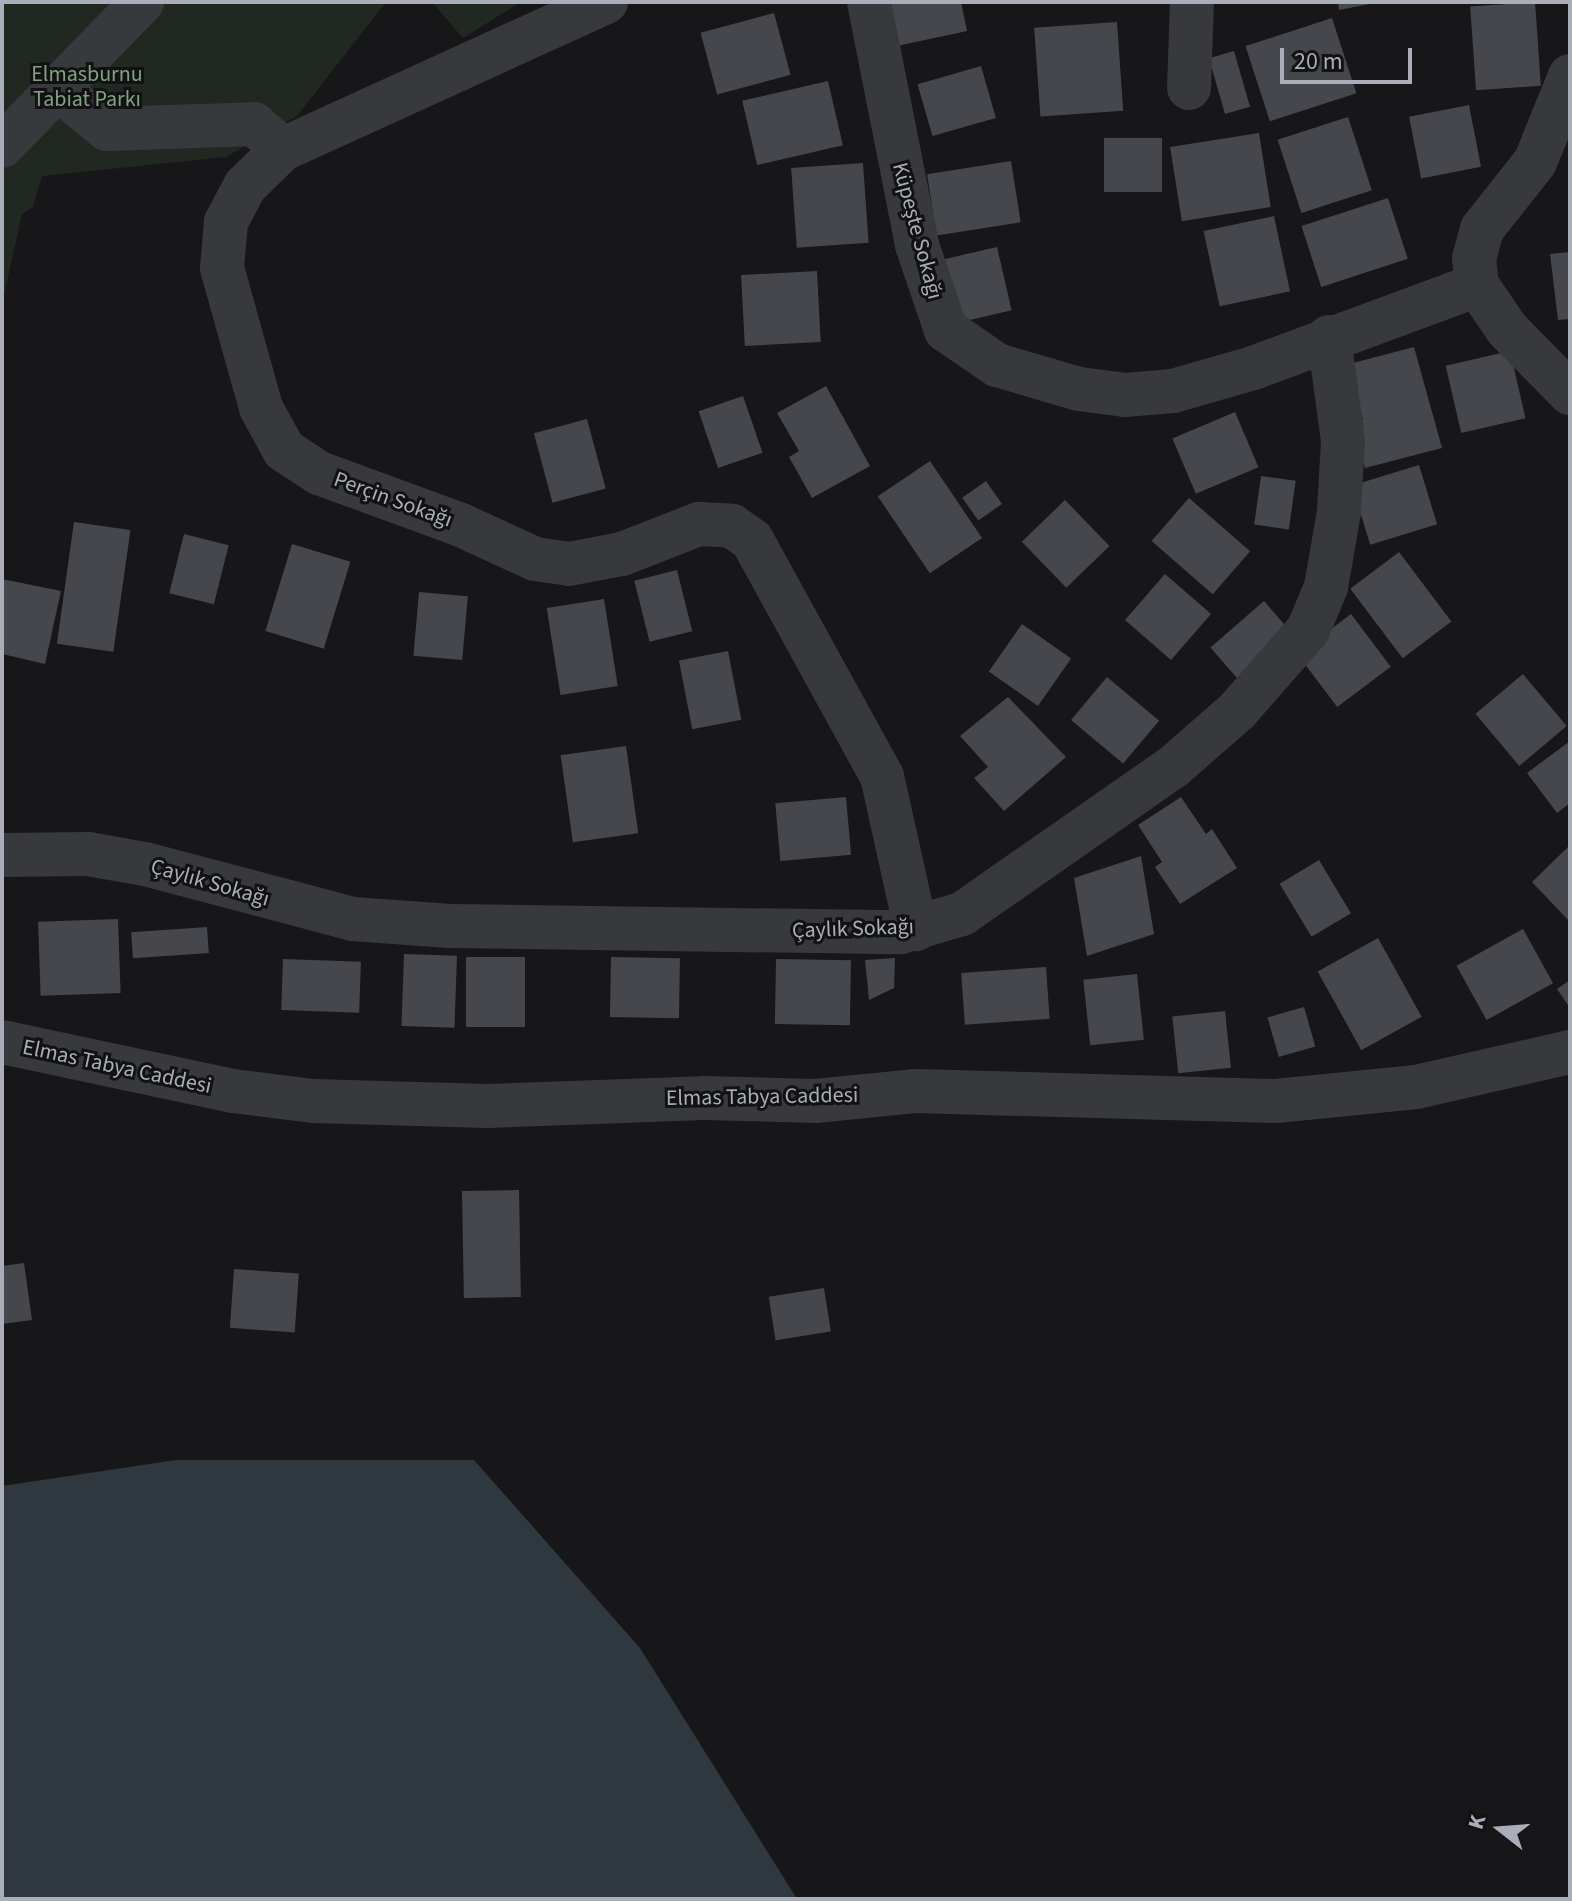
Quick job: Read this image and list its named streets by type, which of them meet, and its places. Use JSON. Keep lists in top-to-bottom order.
{
  "streets": {
    "street": [
      "Küpeşte Sokağı",
      "Perçin Sokağı",
      "Çaylık Sokağı",
      "Elmas Tabya Caddesi"
    ]
  },
  "crossings": [
    ["Küpeşte Sokağı", "Çaylık Sokağı"],
    ["Perçin Sokağı", "Çaylık Sokağı"]
  ],
  "parks": ["Elmasburnu Tabiat Parkı"],
  "scale_bar": "20 m",
  "north": "left"
}
